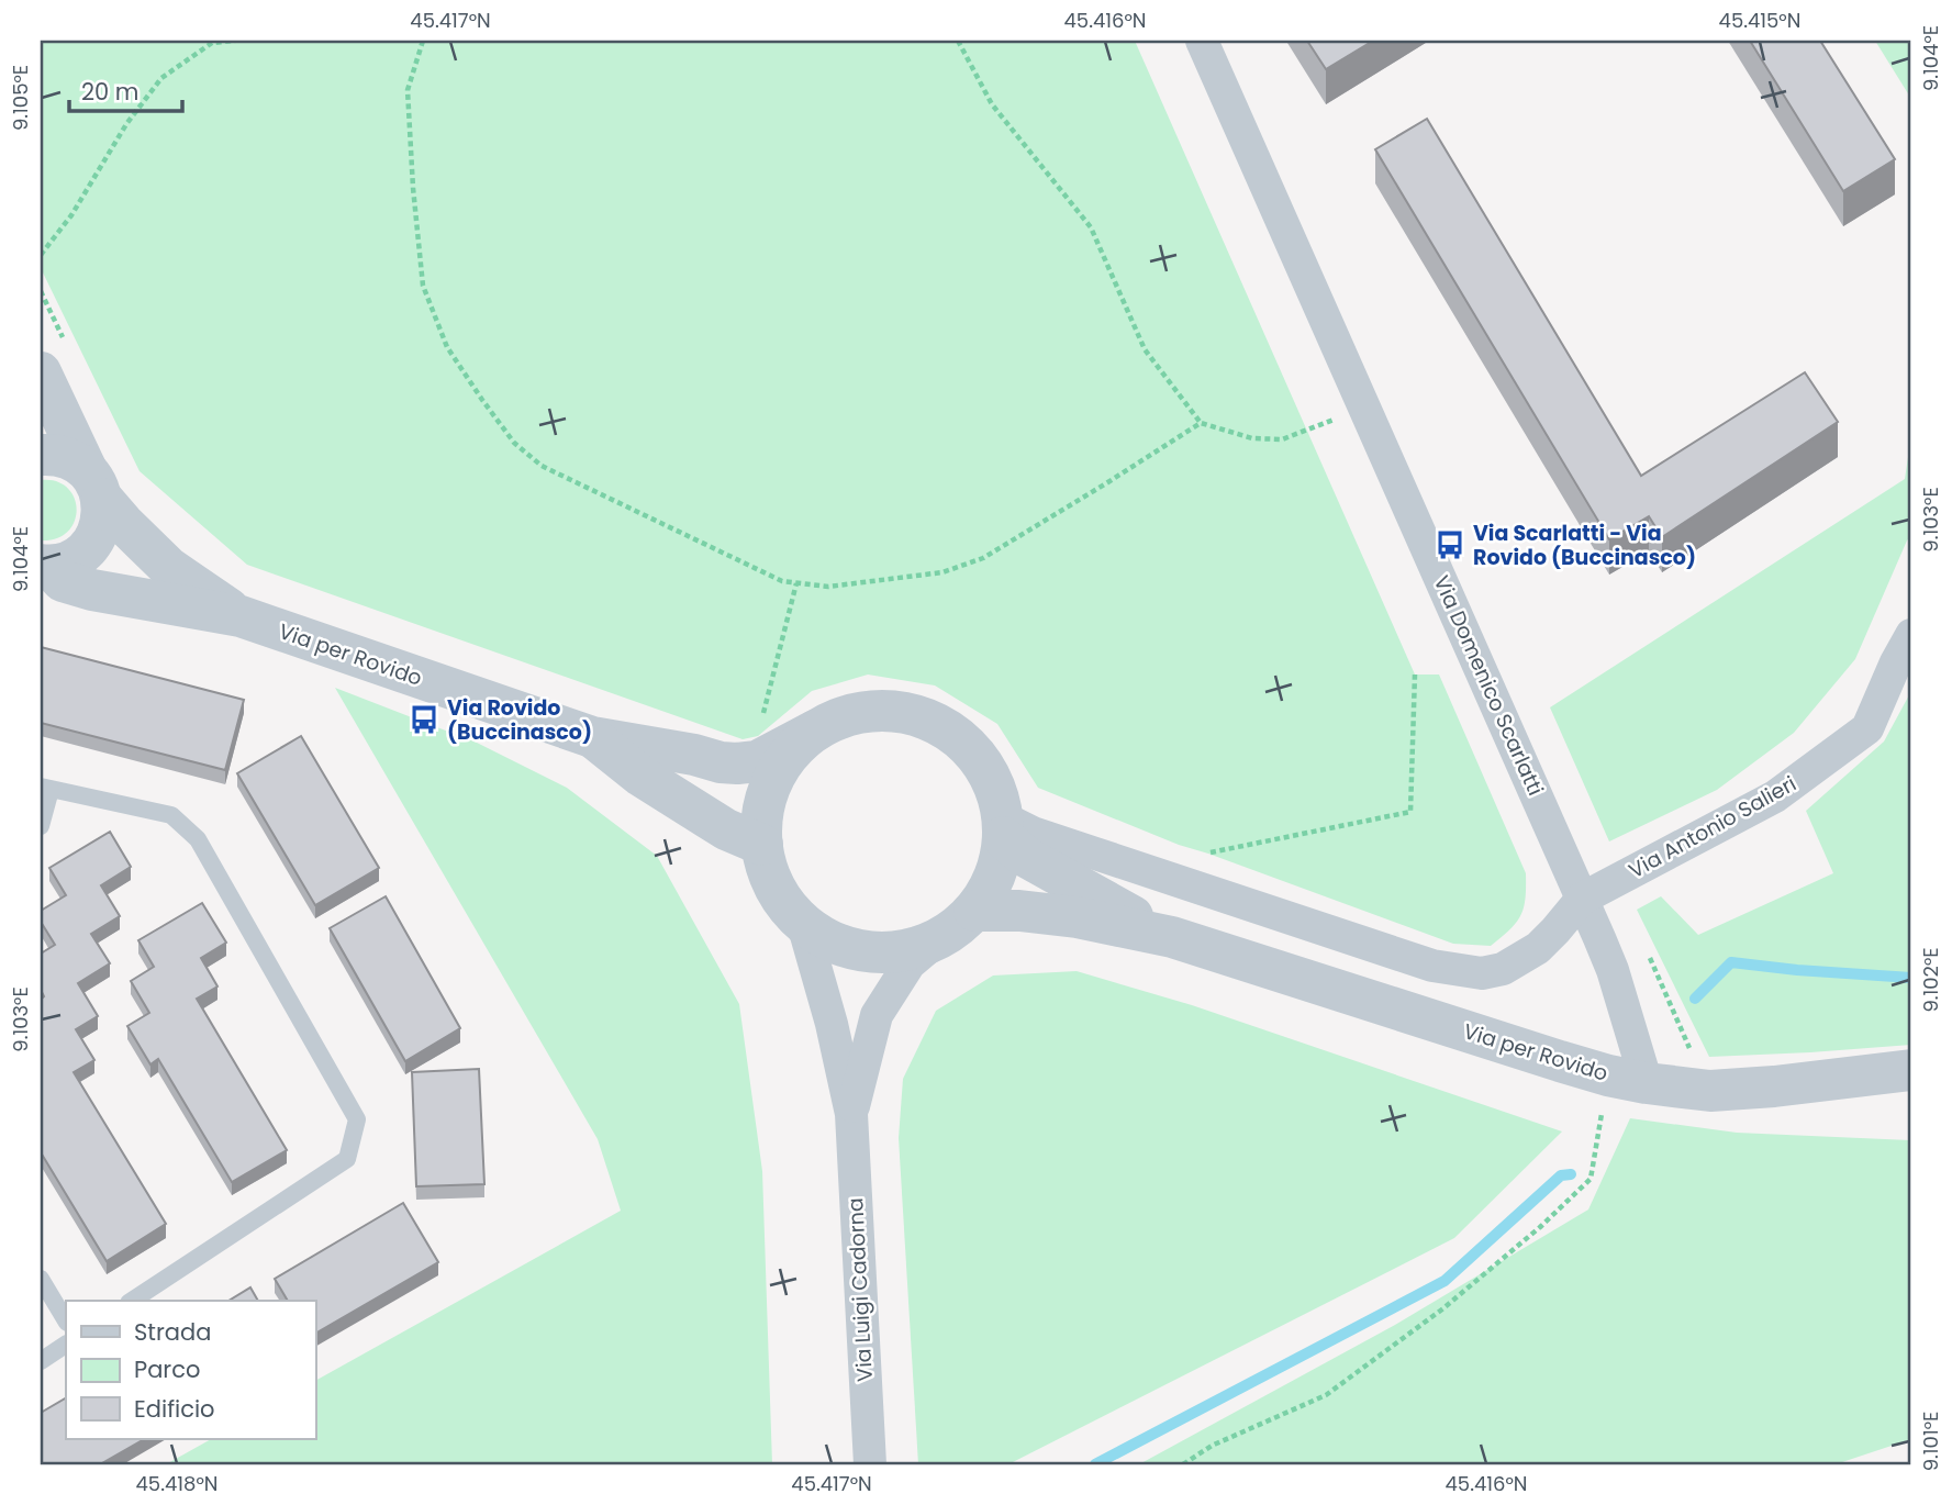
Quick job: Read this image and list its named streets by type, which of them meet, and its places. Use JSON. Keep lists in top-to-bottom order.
{
  "streets": {
    "street": [
      "Via per Rovido",
      "Via Domenico Scarlatti",
      "Via Antonio Salieri",
      "Via Luigi Cadorna"
    ]
  },
  "crossings": [
    ["Via per Rovido", "Via Domenico Scarlatti"],
    ["Via per Rovido", "Via Luigi Cadorna"],
    ["Via Domenico Scarlatti", "Via Antonio Salieri"]
  ],
  "places": {
    "bus stop": ["Via Scarlatti - Via Rovido (Buccinasco)", "Via Rovido (Buccinasco)"]
  },
  "legend": ["Strada", "Parco", "Edificio"],
  "scale_bar": "20 m",
  "coordinates": [
    "45.417°N",
    "45.416°N",
    "45.415°N",
    "9.104°E",
    "9.105°E",
    "9.103°E",
    "9.102°E",
    "9.101°E",
    "45.418°N"
  ]
}
